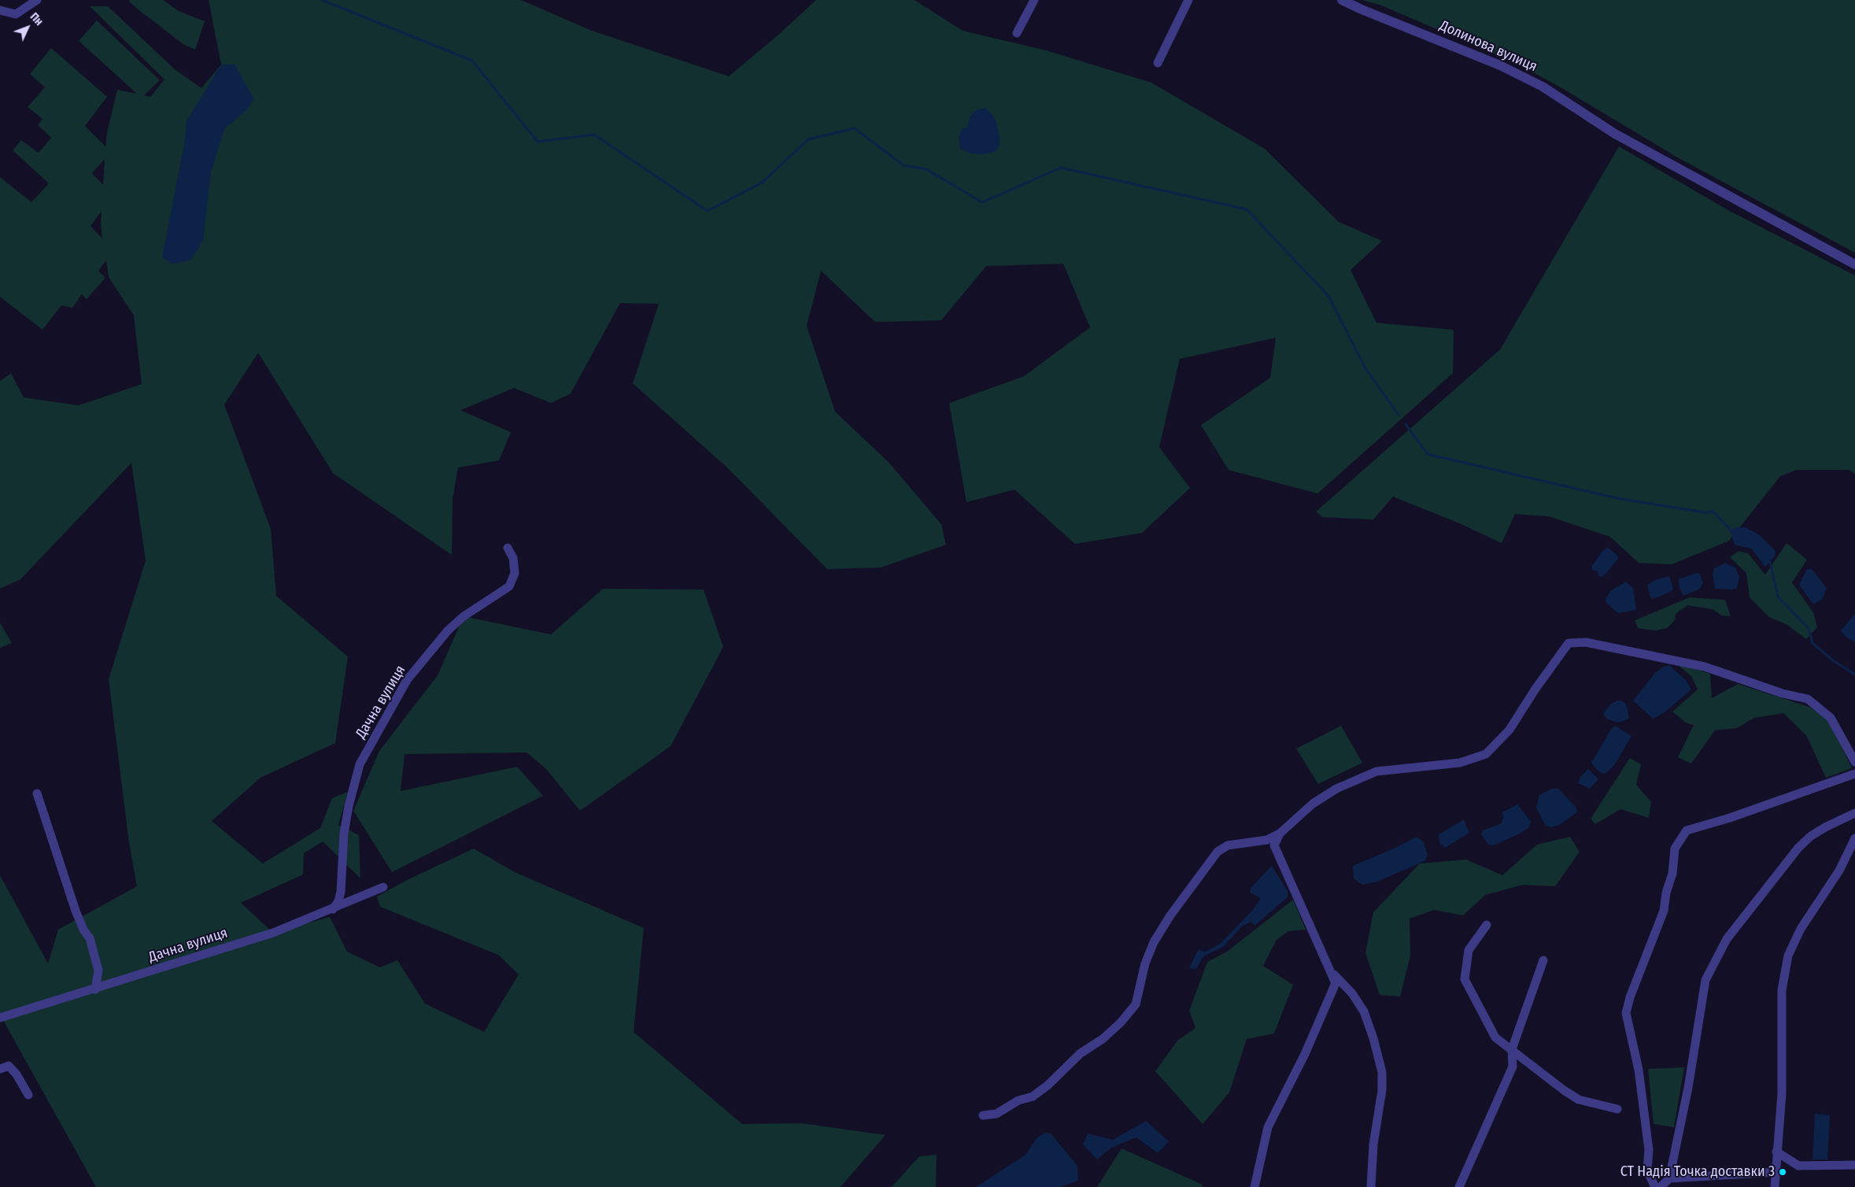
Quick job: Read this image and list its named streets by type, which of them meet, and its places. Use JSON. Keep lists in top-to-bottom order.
{
  "streets": {
    "street": ["Долинова вулиця", "Дачна вулиця"]
  },
  "places": ["СТ Надія Точка доставки 3"],
  "north": "top right"
}
